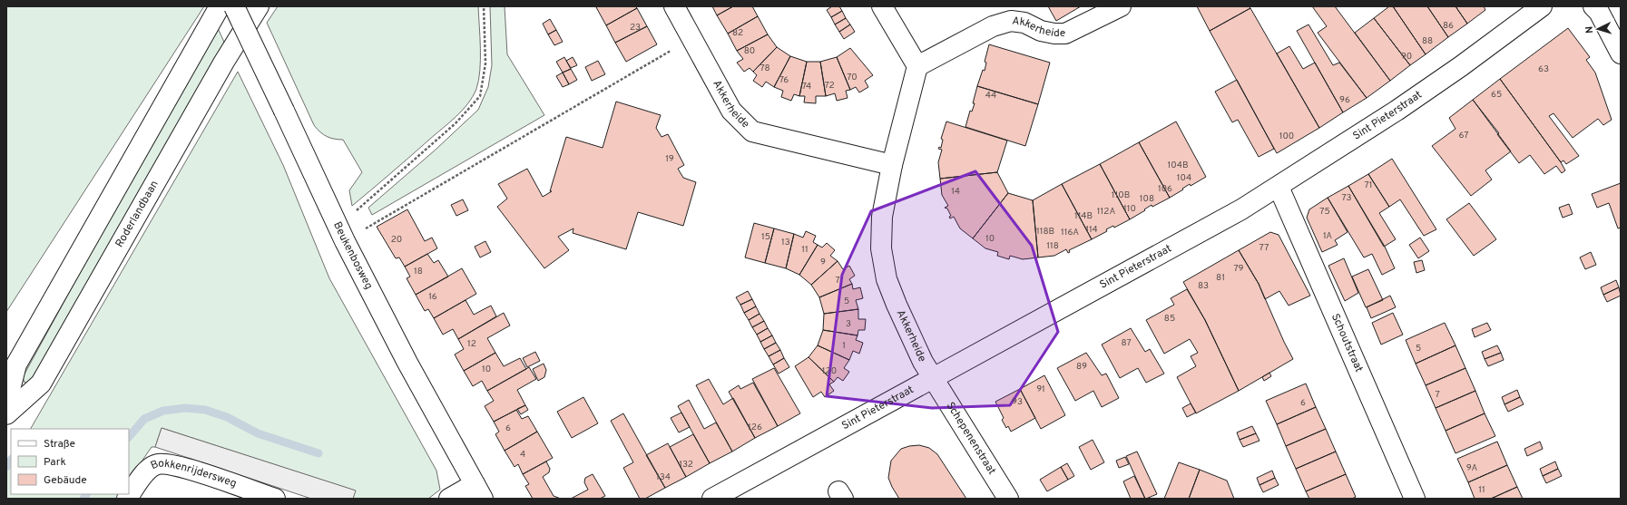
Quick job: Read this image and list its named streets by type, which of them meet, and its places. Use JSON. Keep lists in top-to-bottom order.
{
  "streets": {
    "street": [
      "Akkerheide",
      "Sint Pieterstraat",
      "Roderlandbaan",
      "Beukenbosweg",
      "Schoutstraat",
      "Schepenenstraat",
      "Bokkenrijdersweg"
    ]
  },
  "crossings": [
    ["Akkerheide", "Sint Pieterstraat"],
    ["Akkerheide", "Schepenenstraat"],
    ["Sint Pieterstraat", "Schoutstraat"],
    ["Sint Pieterstraat", "Schepenenstraat"]
  ],
  "house_numbers": [
    "86",
    "23",
    "82",
    "88",
    "80",
    "90",
    "78",
    "63",
    "70",
    "76",
    "72",
    "74",
    "65",
    "44",
    "96",
    "67",
    "100",
    "19",
    "104B",
    "104",
    "71",
    "106",
    "14",
    "110B",
    "73",
    "108",
    "110",
    "112A",
    "75",
    "114B",
    "114",
    "118B",
    "116A",
    "1A",
    "15",
    "10",
    "20",
    "13",
    "118",
    "77",
    "11",
    "9",
    "79",
    "18",
    "81",
    "7",
    "83",
    "16",
    "5",
    "85",
    "3",
    "87",
    "12",
    "1",
    "5",
    "89",
    "10",
    "120",
    "91",
    "7",
    "93",
    "6",
    "126",
    "6",
    "4",
    "132",
    "9A",
    "134",
    "11"
  ],
  "legend": ["Straße", "Park", "Gebäude"],
  "north": "left"
}
